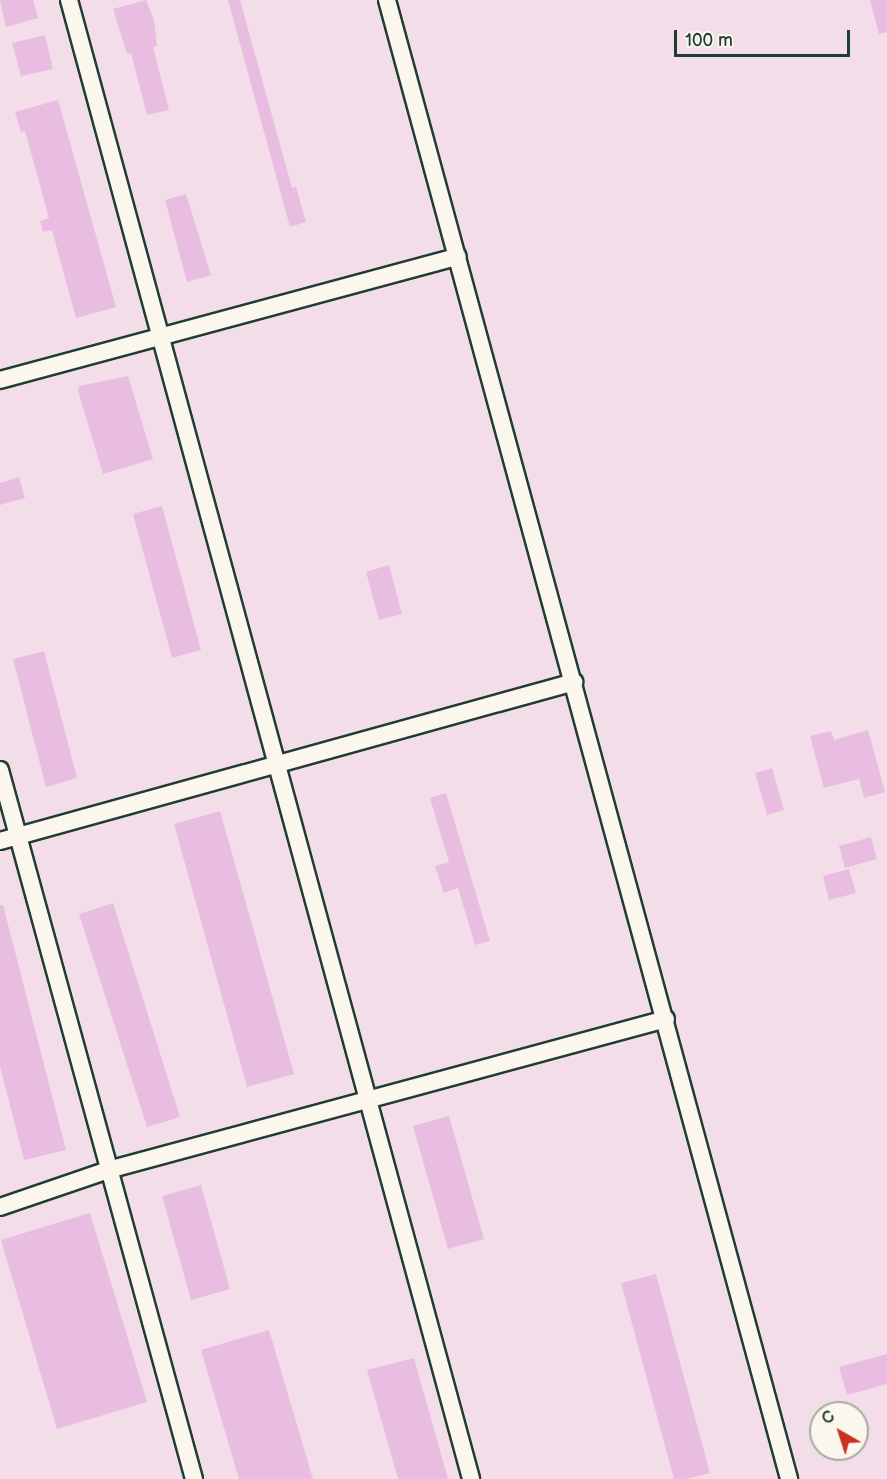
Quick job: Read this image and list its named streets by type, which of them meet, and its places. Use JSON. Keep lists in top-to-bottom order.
{
  "scale_bar": "100 m",
  "north": "top left"
}
